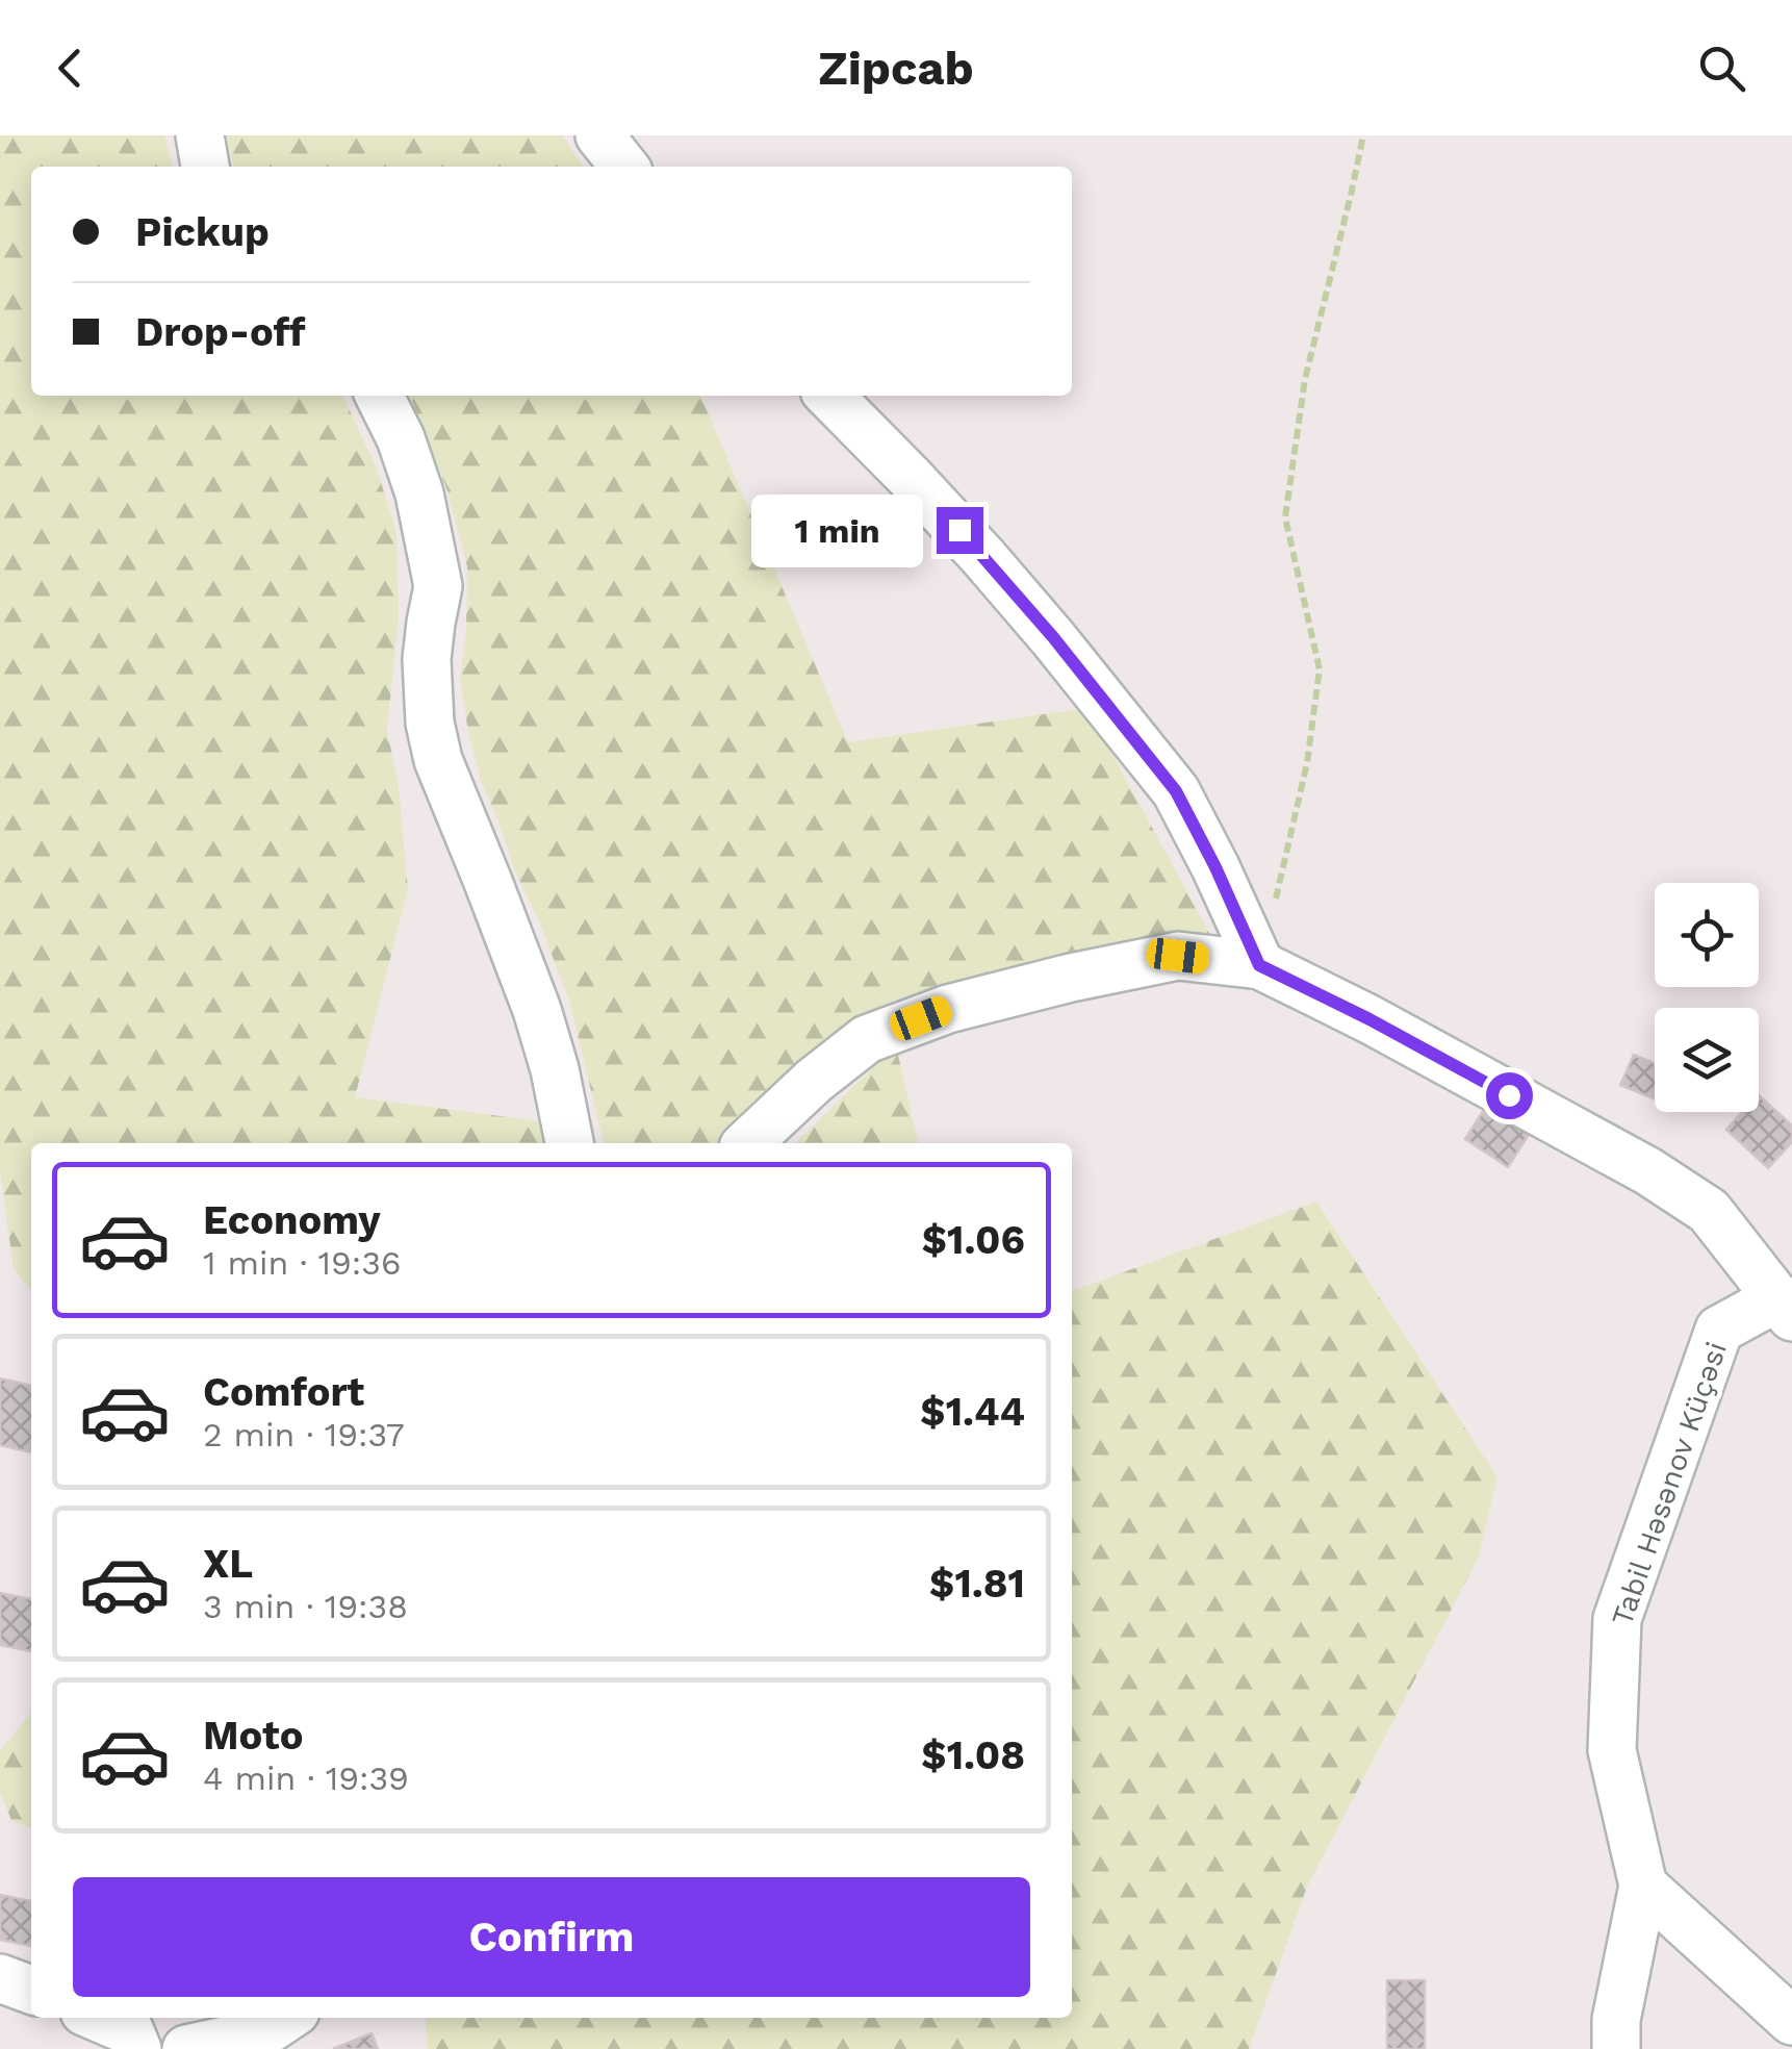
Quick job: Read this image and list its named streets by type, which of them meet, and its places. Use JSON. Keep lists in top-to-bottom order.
{
  "streets": {
    "street": ["Tabil Həsənov Küçəsi"]
  },
  "page": {
    "header": "Zipcab",
    "banner": ["Pickup", "Drop-off"],
    "bubble": "1 min",
    "list": [
      {
        "name": "Economy",
        "note": "1 min · 19:36",
        "value": "$1.06"
      },
      {
        "name": "Comfort",
        "note": "2 min · 19:37",
        "value": "$1.44"
      },
      {
        "name": "XL",
        "note": "3 min · 19:38",
        "value": "$1.81"
      },
      {
        "name": "Moto",
        "note": "4 min · 19:39",
        "value": "$1.08"
      }
    ],
    "buttons": "Confirm"
  }
}
